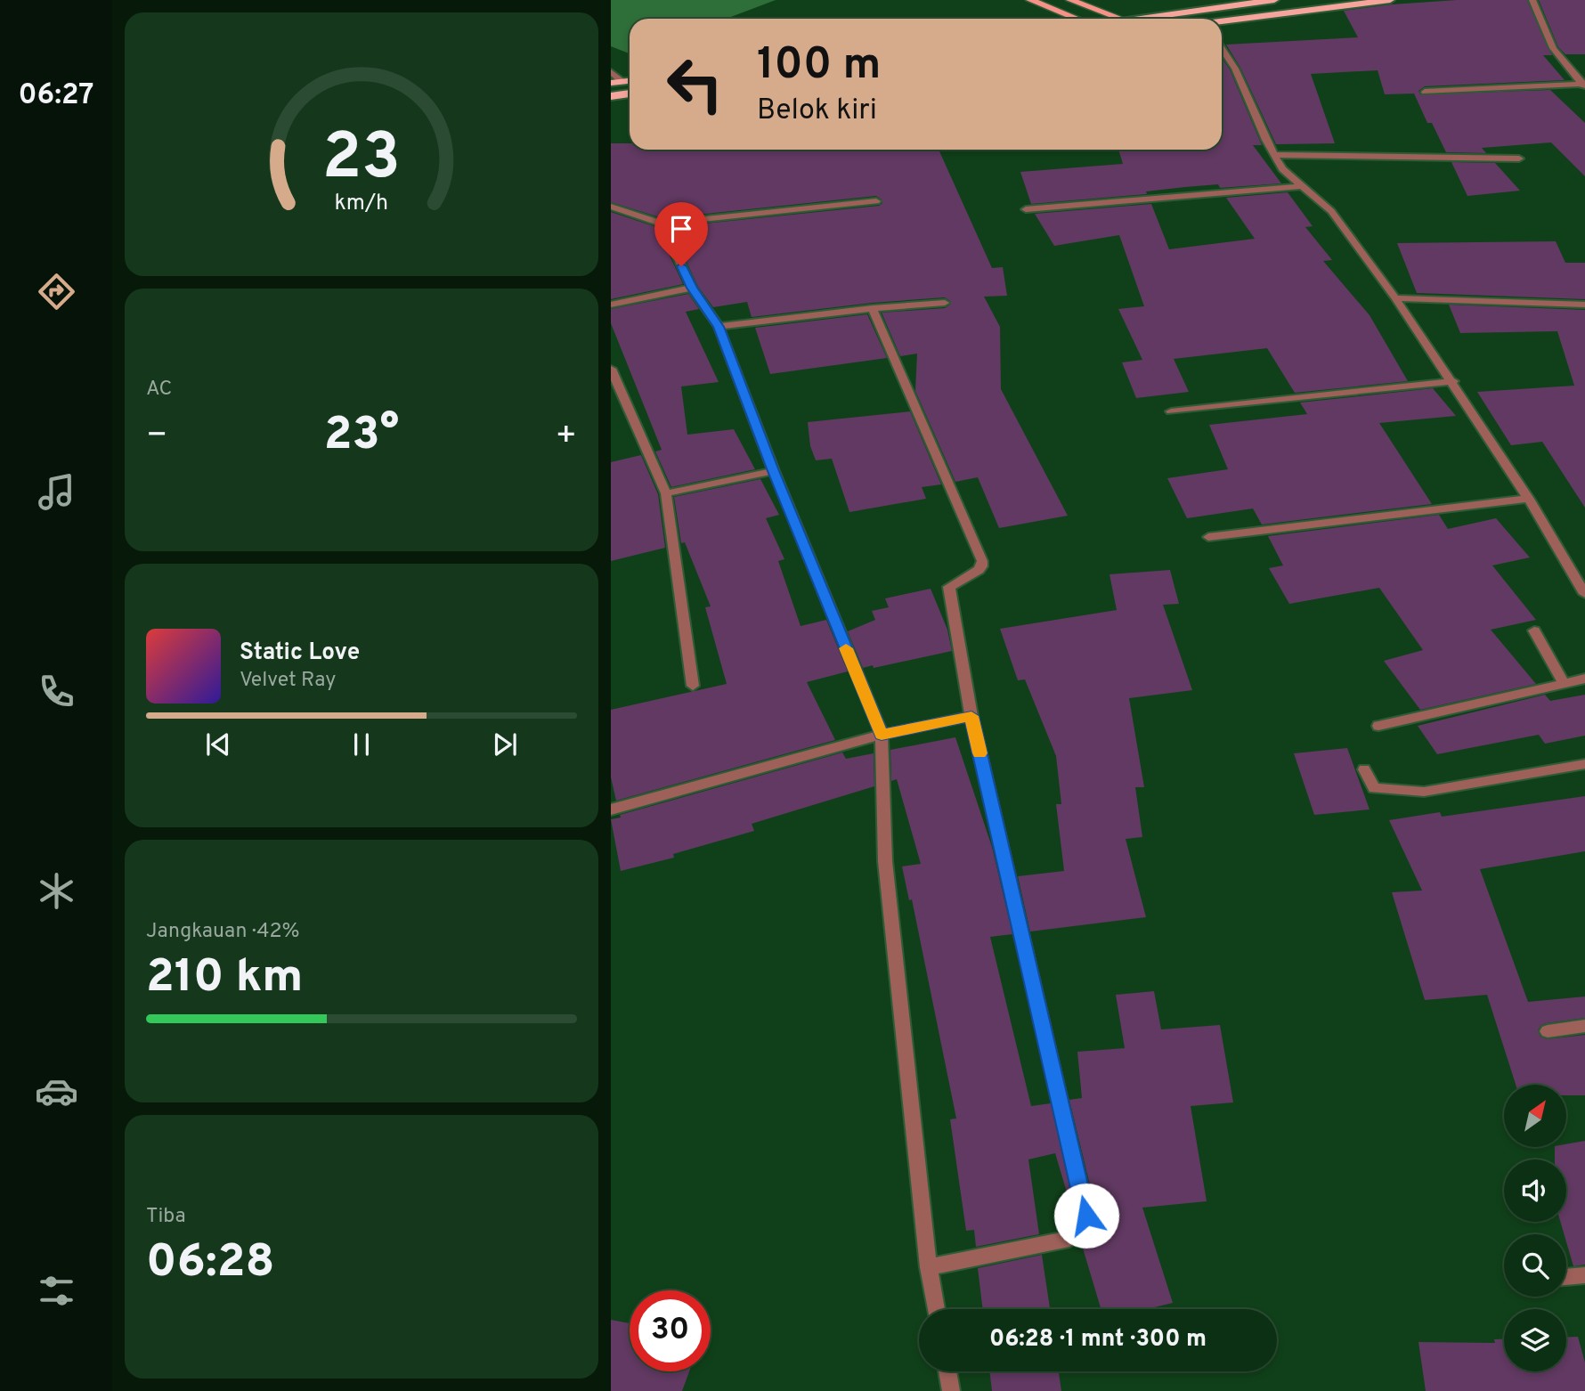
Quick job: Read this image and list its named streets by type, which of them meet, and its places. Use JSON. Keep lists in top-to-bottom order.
{
  "north": "top right",
  "page": {
    "tabs": "06:27",
    "turn": ["100 m", "Belok kiri"],
    "tile": [
      "AC",
      ["Jangkauan · 42%", "210 km"],
      ["Tiba", "06:28"]
    ],
    "heat": ["−", "23°", "+"],
    "song": ["Static Love", "Velvet Ray"],
    "limit": "30",
    "trip": "06:28 · 1 mnt · 300 m",
    "gauge": ["23", "km/h"]
  }
}
